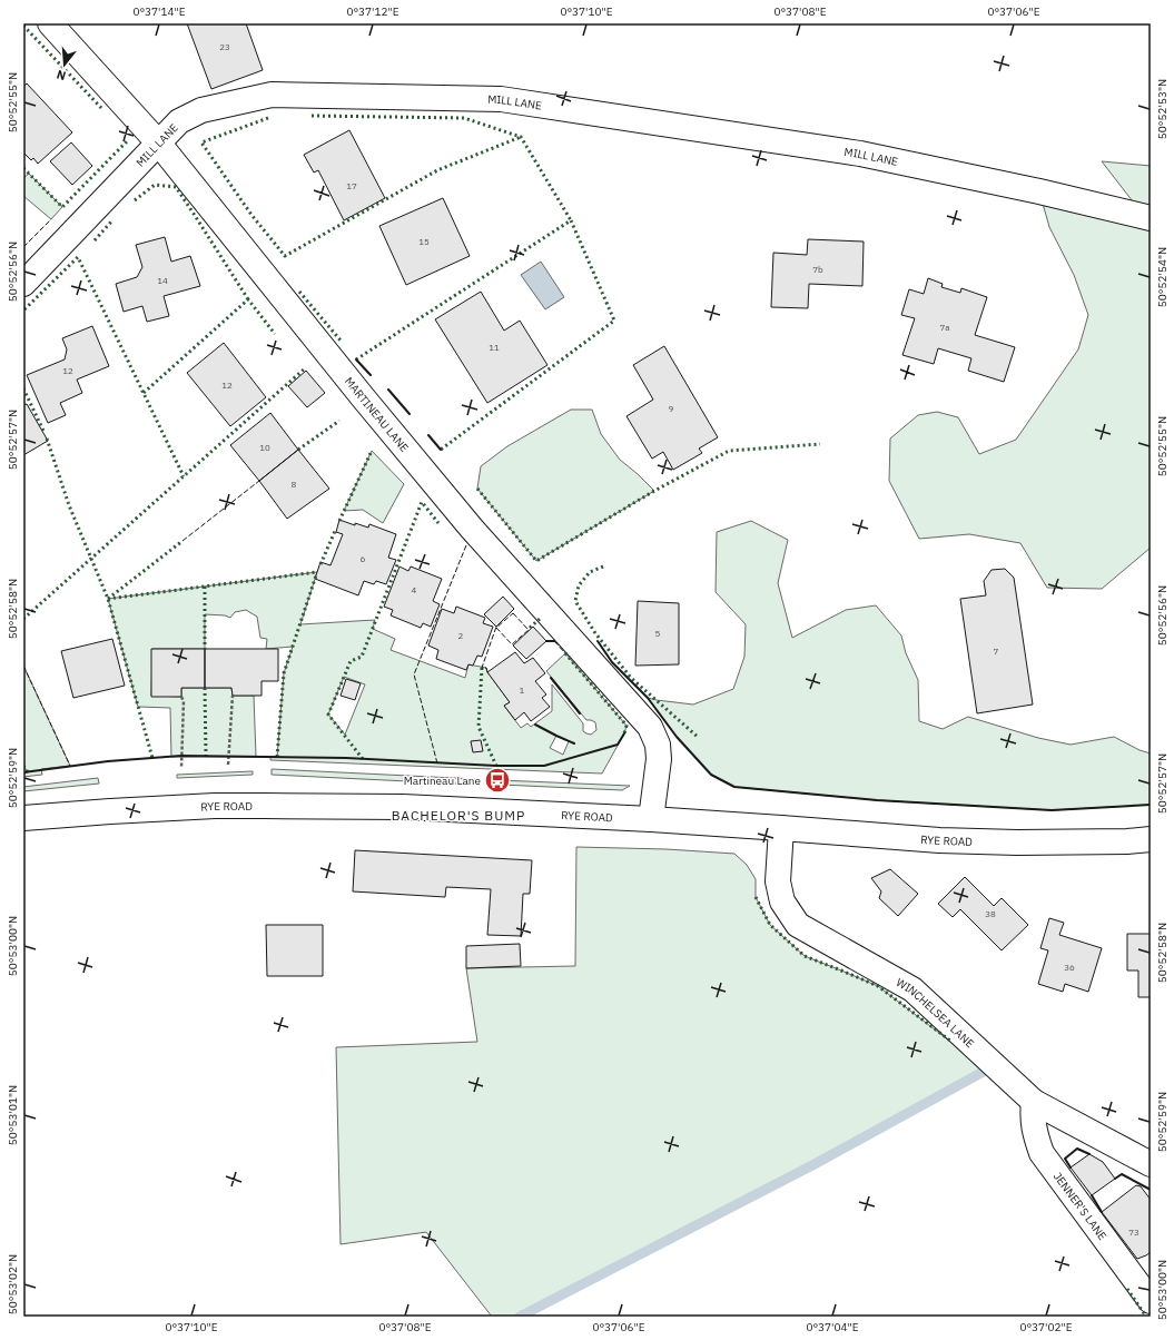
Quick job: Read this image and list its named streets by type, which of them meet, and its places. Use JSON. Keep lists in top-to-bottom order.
{
  "streets": {
    "main road": [
      "MILL LANE",
      "MARTINEAU LANE",
      "RYE ROAD",
      "WINCHELSEA LANE",
      "JENNER'S LANE"
    ]
  },
  "crossings": [
    ["MILL LANE", "MARTINEAU LANE"],
    ["MARTINEAU LANE", "RYE ROAD"],
    ["RYE ROAD", "WINCHELSEA LANE"],
    ["WINCHELSEA LANE", "JENNER'S LANE"]
  ],
  "districts": ["BACHELOR'S BUMP"],
  "places": {
    "bus stop": ["Martineau Lane"]
  },
  "house_numbers": [
    "23",
    "17",
    "15",
    "7b",
    "14",
    "7a",
    "11",
    "12",
    "12",
    "9",
    "10",
    "8",
    "6",
    "4",
    "5",
    "2",
    "7",
    "1",
    "38",
    "36",
    "73"
  ],
  "north": "bottom",
  "coordinates": [
    "0°37'14\"E",
    "0°37'12\"E",
    "0°37'10\"E",
    "0°37'08\"E",
    "0°37'06\"E",
    "50°52'55\"N",
    "50°52'53\"N",
    "50°52'56\"N",
    "50°52'54\"N",
    "50°52'57\"N",
    "50°52'58\"N",
    "50°52'59\"N",
    "50°53'00\"N",
    "50°53'01\"N",
    "50°53'02\"N",
    "0°37'04\"E",
    "0°37'02\"E"
  ]
}
